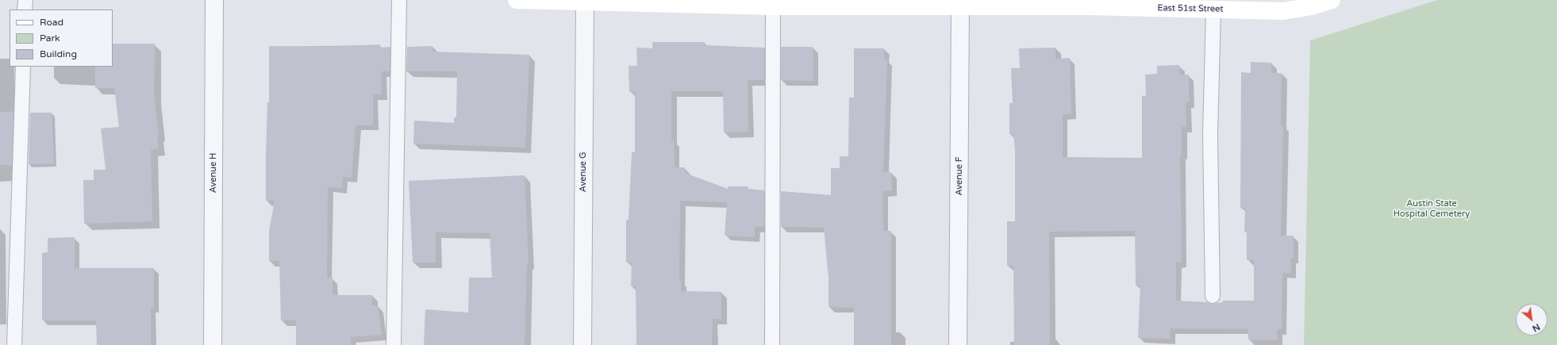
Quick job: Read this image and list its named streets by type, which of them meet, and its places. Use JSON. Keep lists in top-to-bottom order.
{
  "streets": {
    "main road": ["East 51st Street"],
    "street": ["Avenue G", "Avenue H", "Avenue F"]
  },
  "crossings": [
    ["East 51st Street", "Avenue G"],
    ["East 51st Street", "Avenue F"]
  ],
  "parks": ["Austin State Hospital Cemetery"],
  "legend": ["Road", "Park", "Building"],
  "north": "bottom right"
}
